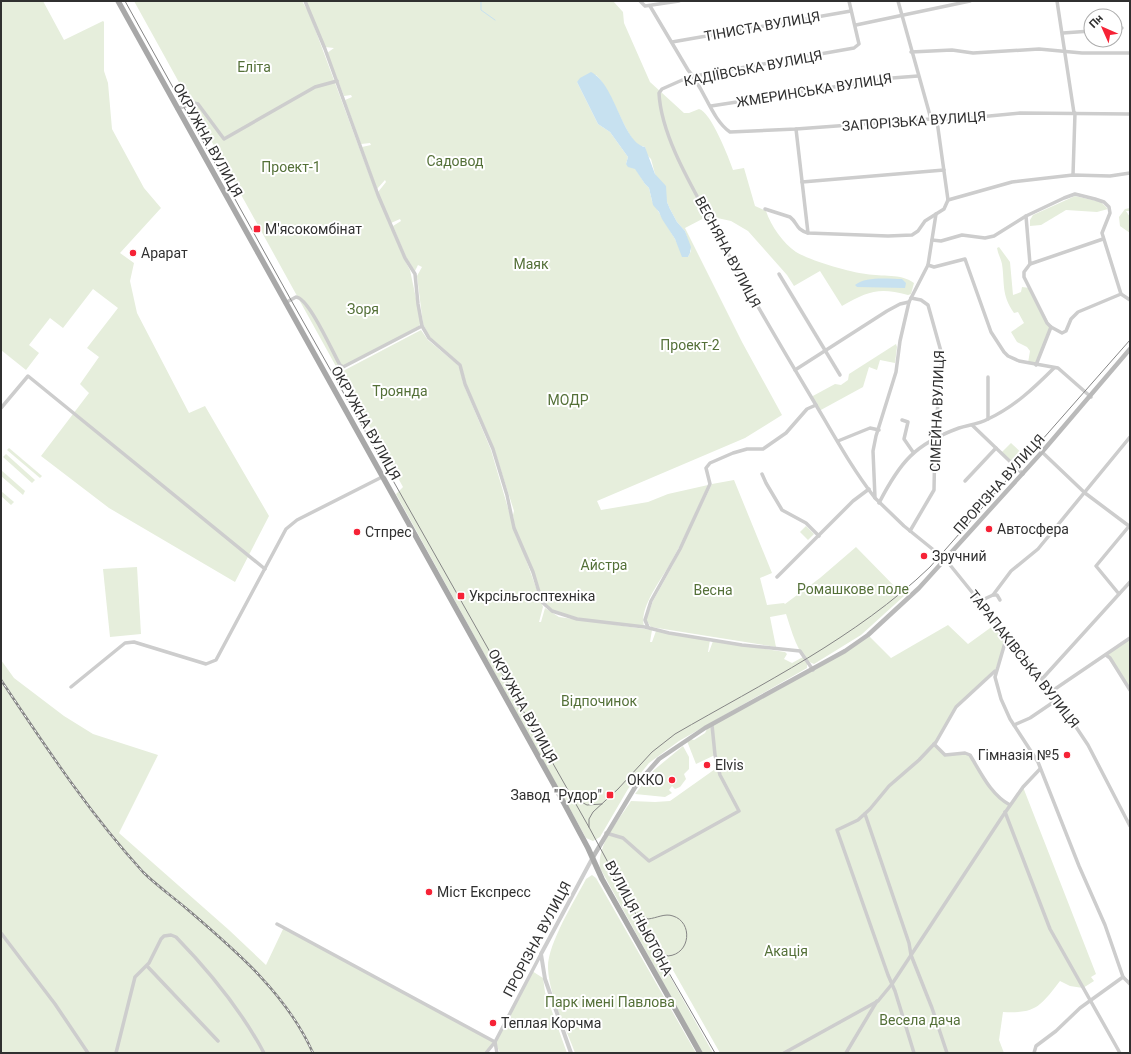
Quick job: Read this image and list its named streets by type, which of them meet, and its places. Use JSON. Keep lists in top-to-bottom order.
{
  "streets": {
    "main road": ["ОКРУЖНА ВУЛИЦЯ", "ПРОРІЗНА ВУЛИЦЯ", "ВУЛИЦЯ НЬЮТОНА"],
    "street": [
      "ТІНИСТА ВУЛИЦЯ",
      "КАДІЇВСЬКА ВУЛИЦЯ",
      "ЖМЕРИНСЬКА ВУЛИЦЯ",
      "ЗАПОРІЗЬКА ВУЛИЦЯ",
      "ВЕСНЯНА ВУЛИЦЯ",
      "СІМЕЙНА ВУЛИЦЯ",
      "ТАРАПАКІВСЬКА ВУЛИЦЯ"
    ]
  },
  "crossings": [
    ["КАДІЇВСЬКА ВУЛИЦЯ", "ВЕСНЯНА ВУЛИЦЯ"],
    ["ЖМЕРИНСЬКА ВУЛИЦЯ", "ЗАПОРІЗЬКА ВУЛИЦЯ"],
    ["ОКРУЖНА ВУЛИЦЯ", "ПРОРІЗНА ВУЛИЦЯ"],
    ["ОКРУЖНА ВУЛИЦЯ", "ВУЛИЦЯ НЬЮТОНА"],
    ["ВЕСНЯНА ВУЛИЦЯ", "ТАРАПАКІВСЬКА ВУЛИЦЯ"],
    ["СІМЕЙНА ВУЛИЦЯ", "ТАРАПАКІВСЬКА ВУЛИЦЯ"],
    ["ПРОРІЗНА ВУЛИЦЯ", "ТАРАПАКІВСЬКА ВУЛИЦЯ"],
    ["ПРОРІЗНА ВУЛИЦЯ", "ВУЛИЦЯ НЬЮТОНА"]
  ],
  "parks": [
    "Еліта",
    "Садовод",
    "Проект-1",
    "Маяк",
    "Зоря",
    "Проект-2",
    "Троянда",
    "МОДР",
    "Айстра",
    "Ромашкове поле",
    "Весна",
    "Відпочинок",
    "Акація",
    "Парк імені Павлова",
    "Весела дача"
  ],
  "places": {
    "transit": ["М'ясокомбінат", "Укрсільгосптехніка", "Завод \"Рудор\""],
    "other": [
      "Арарат",
      "Автосфера",
      "Стпрес",
      "Зручний",
      "Гімназія №5",
      "Elvis",
      "ОККО",
      "Міст Експресс",
      "Теплая Корчма"
    ]
  },
  "north": "top left"
}
